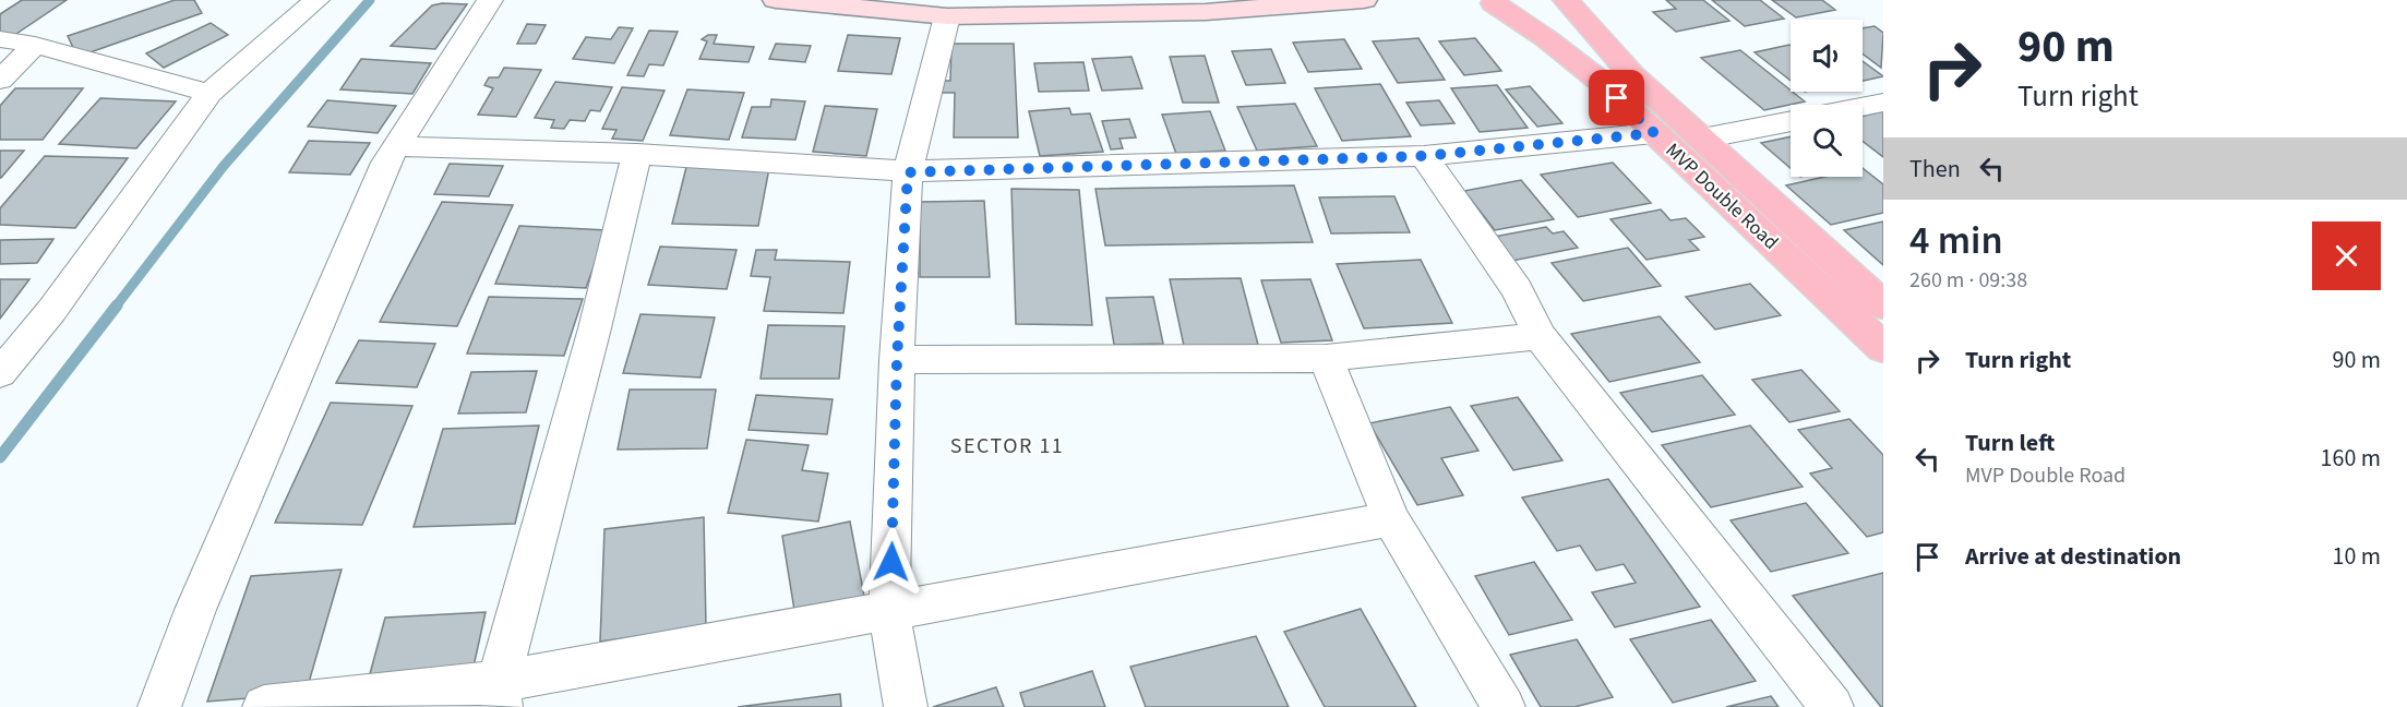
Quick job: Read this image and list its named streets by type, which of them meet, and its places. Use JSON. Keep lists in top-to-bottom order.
{
  "streets": {
    "main road": ["MVP Double Road"]
  },
  "districts": ["SECTOR 11"],
  "page": {
    "turn": ["90 m", "Turn right"],
    "then": "Then",
    "heading": ["4 min", "260 m · 09:38"],
    "list": [
      {
        "name": "Turn right",
        "value": "90 m"
      },
      {
        "name": "Turn left",
        "note": "MVP Double Road",
        "value": "160 m"
      },
      {
        "name": "Arrive at destination",
        "value": "10 m"
      }
    ]
  }
}
